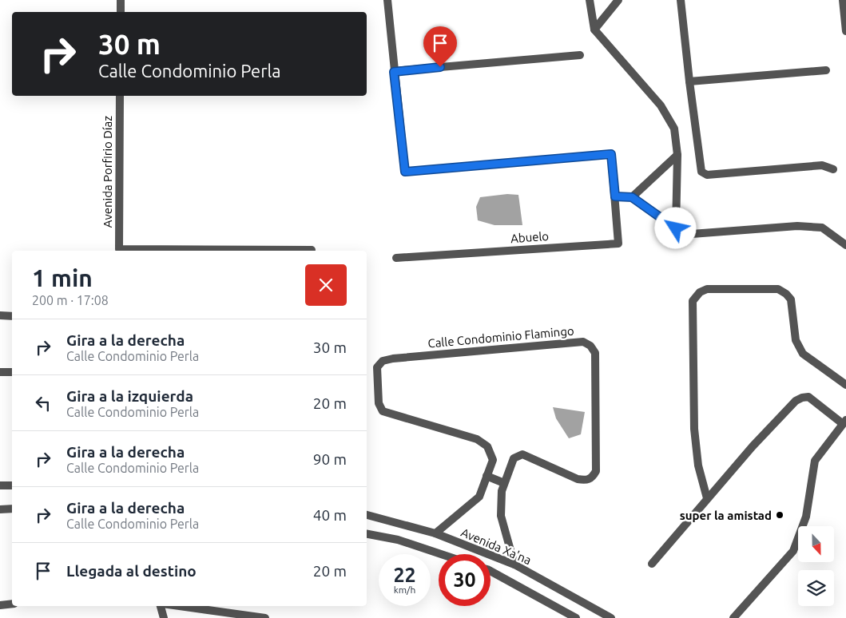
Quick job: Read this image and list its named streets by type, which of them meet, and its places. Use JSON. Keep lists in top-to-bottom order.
{
  "streets": {
    "street": [
      "Avenida Porfirio Díaz",
      "Abuelo",
      "Calle Condominio Flamingo",
      "Avenida Xa'na"
    ]
  },
  "places": ["super la amistad"],
  "north": "bottom",
  "page": {
    "turn": ["30 m", "Calle Condominio Perla"],
    "heading": ["1 min", "200 m · 17:08"],
    "list": [
      {
        "name": "Gira a la derecha",
        "note": "Calle Condominio Perla",
        "value": "30 m"
      },
      {
        "name": "Gira a la izquierda",
        "note": "Calle Condominio Perla",
        "value": "20 m"
      },
      {
        "name": "Gira a la derecha",
        "note": "Calle Condominio Perla",
        "value": "90 m"
      },
      {
        "name": "Gira a la derecha",
        "note": "Calle Condominio Perla",
        "value": "40 m"
      },
      {
        "name": "Llegada al destino",
        "value": "20 m"
      }
    ],
    "speed": "22 km/h",
    "limit": "30"
  }
}
